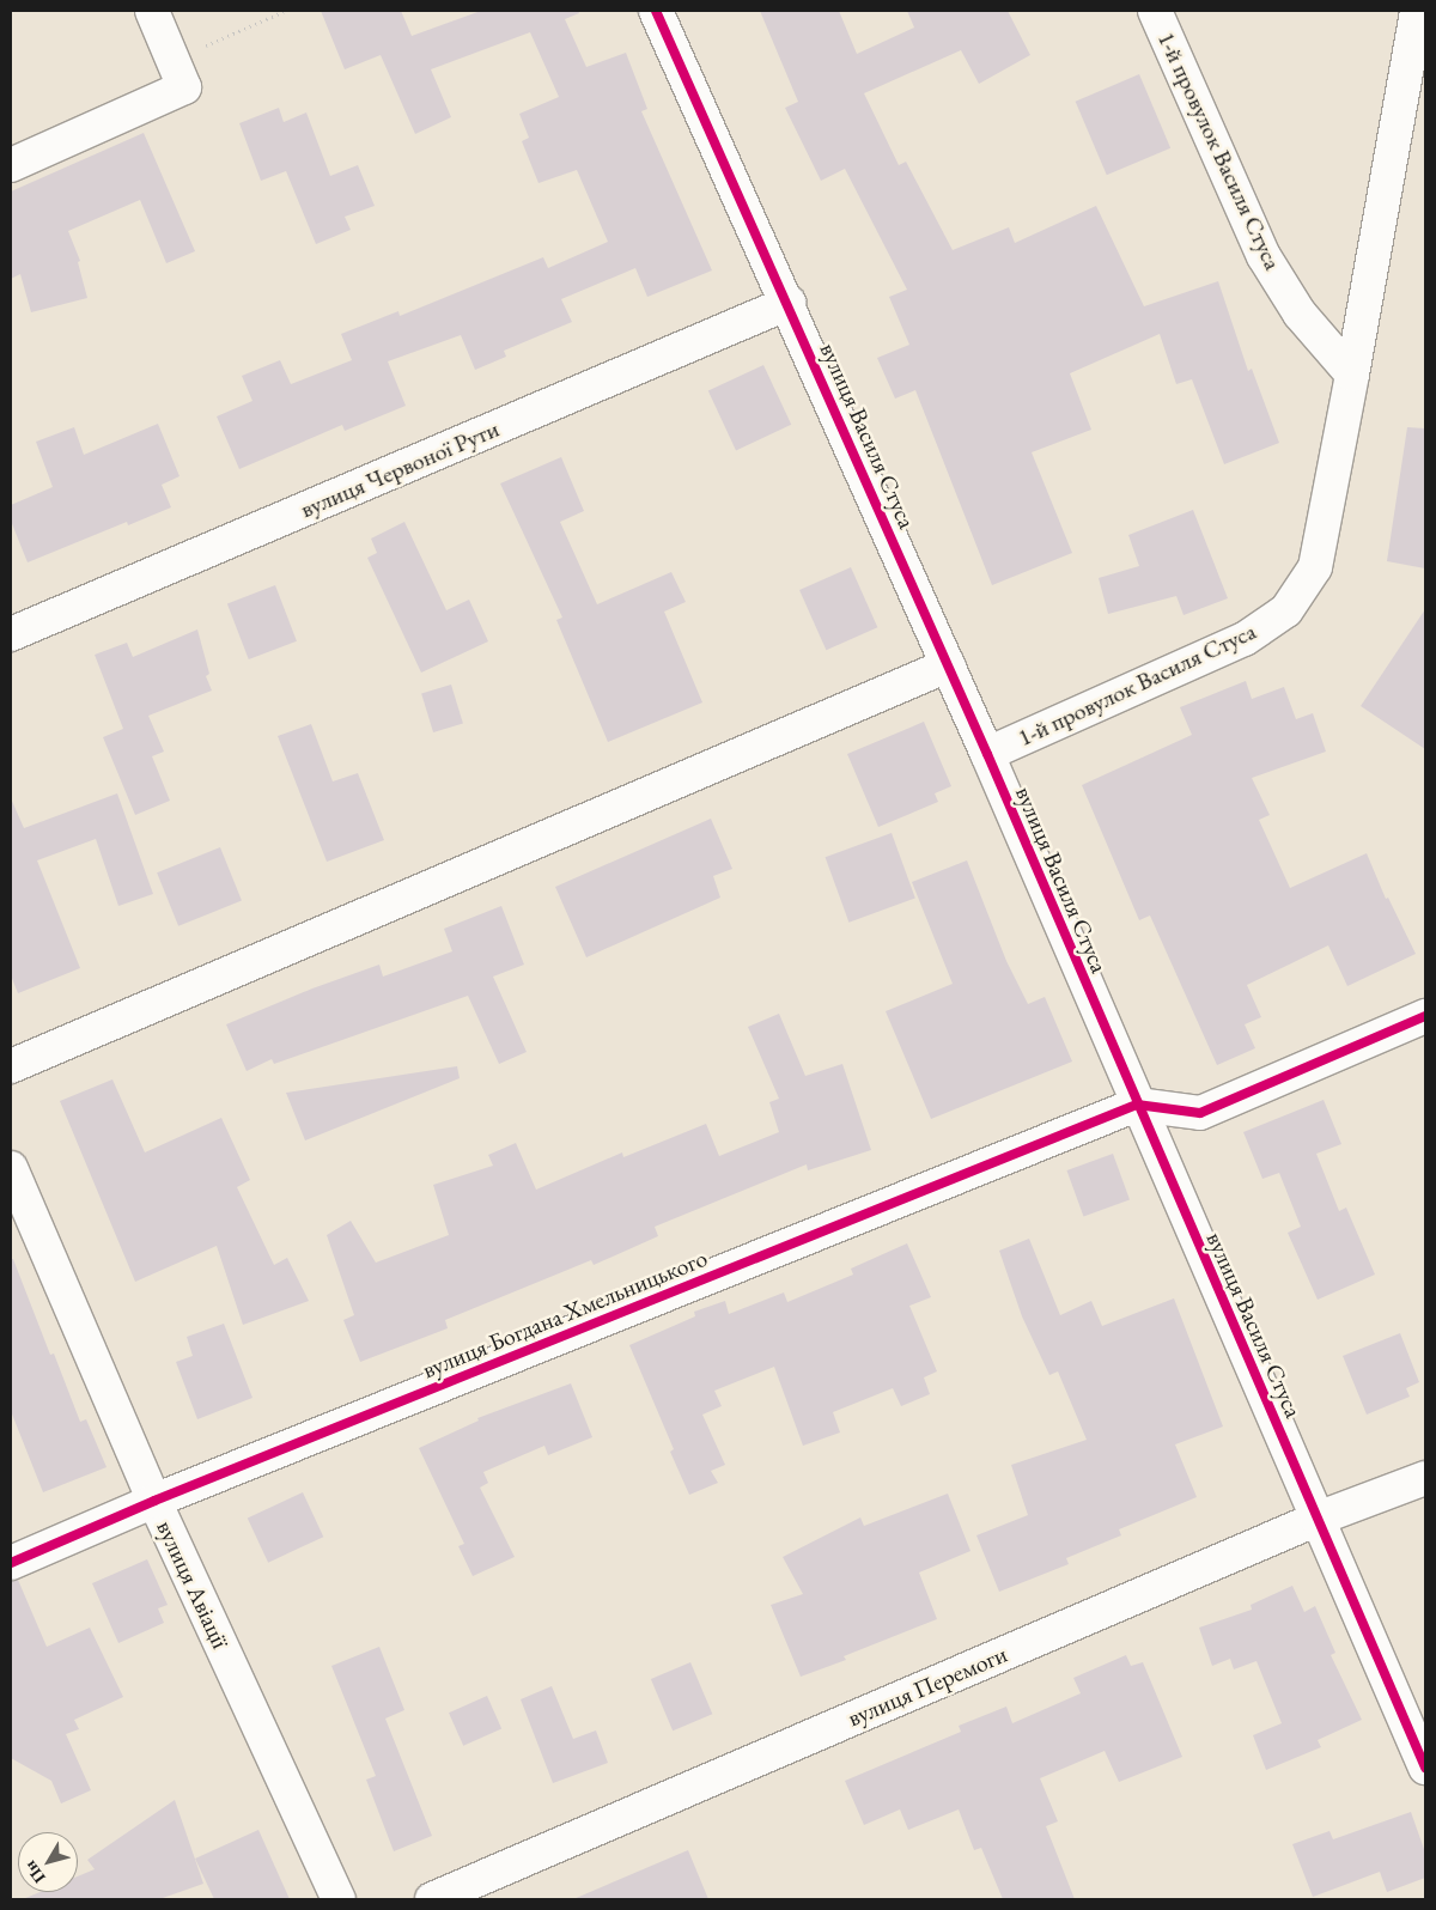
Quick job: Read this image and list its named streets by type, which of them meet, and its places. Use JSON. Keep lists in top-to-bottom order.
{
  "streets": {
    "street": [
      "1-й провулок Василя Стуса",
      "вулиця Василя Стуса",
      "вулиця Червоної Рути",
      "вулиця Богдана Хмельницького",
      "вулиця Авіації",
      "вулиця Перемоги"
    ]
  },
  "crossings": [
    ["1-й провулок Василя Стуса", "вулиця Василя Стуса"],
    ["вулиця Василя Стуса", "вулиця Червоної Рути"],
    ["вулиця Василя Стуса", "вулиця Богдана Хмельницького"],
    ["вулиця Василя Стуса", "вулиця Перемоги"],
    ["вулиця Богдана Хмельницького", "вулиця Авіації"]
  ],
  "north": "bottom left"
}
